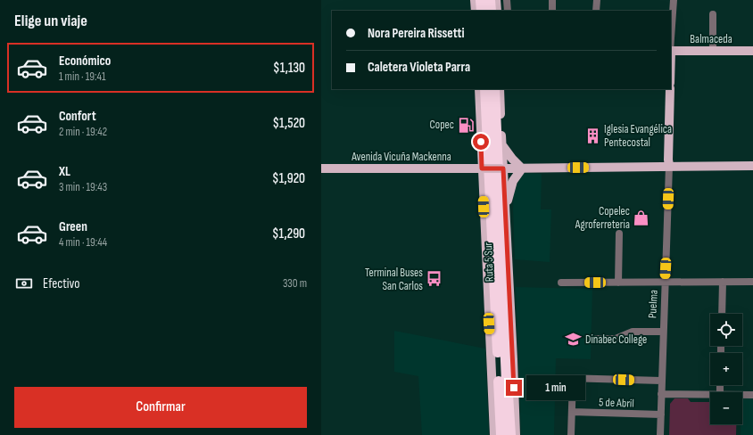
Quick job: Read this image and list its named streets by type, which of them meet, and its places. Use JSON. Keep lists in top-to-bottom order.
{
  "streets": {
    "highway": ["Ruta 5 Sur"],
    "main road": ["Balmaceda", "Avenida Vicuña Mackenna", "Puelma"],
    "street": ["5 de Abril"]
  },
  "crossings": [
    ["Puelma", "5 de Abril"]
  ],
  "places": {
    "fuel station": ["Copec"],
    "building": ["Iglesia Evangélica Pentecostal"],
    "shop": ["Copelec Agroferreteria"],
    "bus stop": ["Terminal Buses San Carlos"],
    "school or university": ["Dinabec College"]
  },
  "page": {
    "heading": "Elige un viaje",
    "banner": ["Nora Pereira Rissetti", "Caletera Violeta Parra"],
    "list": [
      {
        "name": "Económico",
        "note": "1 min · 19:41",
        "value": "$1,130"
      },
      {
        "name": "Confort",
        "note": "2 min · 19:42",
        "value": "$1,520"
      },
      {
        "name": "XL",
        "note": "3 min · 19:43",
        "value": "$1,920"
      },
      {
        "name": "Green",
        "note": "4 min · 19:44",
        "value": "$1,290"
      }
    ],
    "pay": ["Efectivo", "330 m"],
    "map_buttons": ["+", "−"],
    "bubble": "1 min",
    "buttons": "Confirmar"
  }
}
